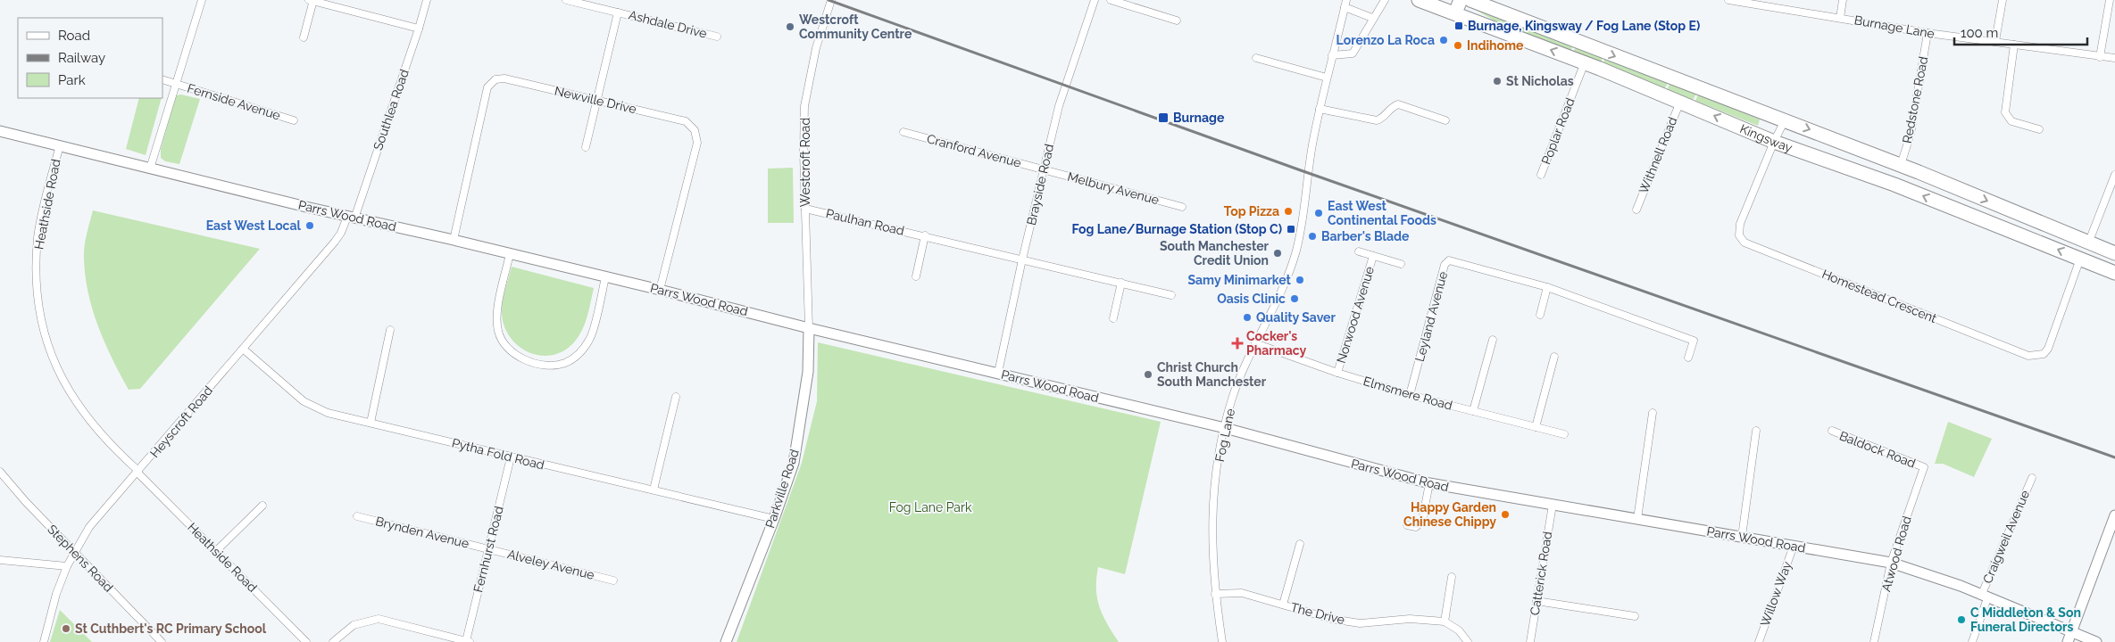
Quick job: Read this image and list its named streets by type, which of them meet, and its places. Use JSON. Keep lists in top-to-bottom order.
{
  "streets": {
    "highway": ["Kingsway"],
    "street": [
      "Ashdale Drive",
      "Burnage Lane",
      "Newville Drive",
      "Redstone Road",
      "Fernside Avenue",
      "Southlea Road",
      "Poplar Road",
      "Cranford Avenue",
      "Withnell Road",
      "Westcroft Road",
      "Brayside Road",
      "Melbury Avenue",
      "Heathside Road",
      "Parrs Wood Road",
      "Paulhan Road",
      "Homestead Crescent",
      "Norwood Avenue",
      "Leyland Avenue",
      "Elmsmere Road",
      "Heyscroft Road",
      "Fog Lane",
      "Baldock Road",
      "Pytha Fold Road",
      "Parkville Road",
      "Brynden Avenue",
      "Craigweil Avenue",
      "Fernhurst Road",
      "Atwood Road",
      "Stephens Road",
      "Alveley Avenue",
      "Catterick Road",
      "Willow Way",
      "The Drive"
    ]
  },
  "crossings": [
    ["Ashdale Drive", "Newville Drive"],
    ["Burnage Lane", "Redstone Road"],
    ["Newville Drive", "Parrs Wood Road"],
    ["Redstone Road", "Kingsway"],
    ["Southlea Road", "Parrs Wood Road"],
    ["Southlea Road", "Heyscroft Road"],
    ["Poplar Road", "Kingsway"],
    ["Kingsway", "Withnell Road"],
    ["Kingsway", "Homestead Crescent"],
    ["Cranford Avenue", "Brayside Road"],
    ["Cranford Avenue", "Melbury Avenue"],
    ["Westcroft Road", "Parrs Wood Road"],
    ["Westcroft Road", "Paulhan Road"],
    ["Westcroft Road", "Parkville Road"],
    ["Brayside Road", "Melbury Avenue"],
    ["Brayside Road", "Parrs Wood Road"],
    ["Brayside Road", "Paulhan Road"],
    ["Heathside Road", "Parrs Wood Road"],
    ["Heathside Road", "Heyscroft Road"],
    ["Parrs Wood Road", "Heyscroft Road"],
    ["Parrs Wood Road", "Fog Lane"],
    ["Parrs Wood Road", "Parkville Road"],
    ["Parrs Wood Road", "Craigweil Avenue"],
    ["Parrs Wood Road", "Atwood Road"],
    ["Parrs Wood Road", "Catterick Road"],
    ["Parrs Wood Road", "Willow Way"],
    ["Norwood Avenue", "Elmsmere Road"],
    ["Leyland Avenue", "Elmsmere Road"],
    ["Elmsmere Road", "Fog Lane"],
    ["Heyscroft Road", "Pytha Fold Road"],
    ["Heyscroft Road", "Stephens Road"],
    ["Fog Lane", "The Drive"],
    ["Baldock Road", "Atwood Road"],
    ["Pytha Fold Road", "Parkville Road"],
    ["Pytha Fold Road", "Fernhurst Road"],
    ["Brynden Avenue", "Fernhurst Road"],
    ["Brynden Avenue", "Alveley Avenue"],
    ["Fernhurst Road", "Alveley Avenue"]
  ],
  "parks": ["Fog Lane Park"],
  "places": {
    "transit": ["Burnage, Kingsway / Fog Lane (Stop E)", "Burnage", "Fog Lane/Burnage Station (Stop C)"],
    "other": [
      "Westcroft Community Centre",
      "Lorenzo La Roca",
      "Indihome",
      "St Nicholas",
      "Top Pizza",
      "East West Continental Foods",
      "East West Local",
      "Barber's Blade",
      "South Manchester Credit Union",
      "Samy Minimarket",
      "Oasis Clinic",
      "Quality Saver",
      "Christ Church South Manchester",
      "Happy Garden Chinese Chippy",
      "C Middleton & Son Funeral Directors",
      "St Cuthbert's RC Primary School"
    ],
    "health": ["Cocker's Pharmacy"]
  },
  "legend": ["Road", "Railway", "Park"],
  "scale_bar": "100 m"
}
